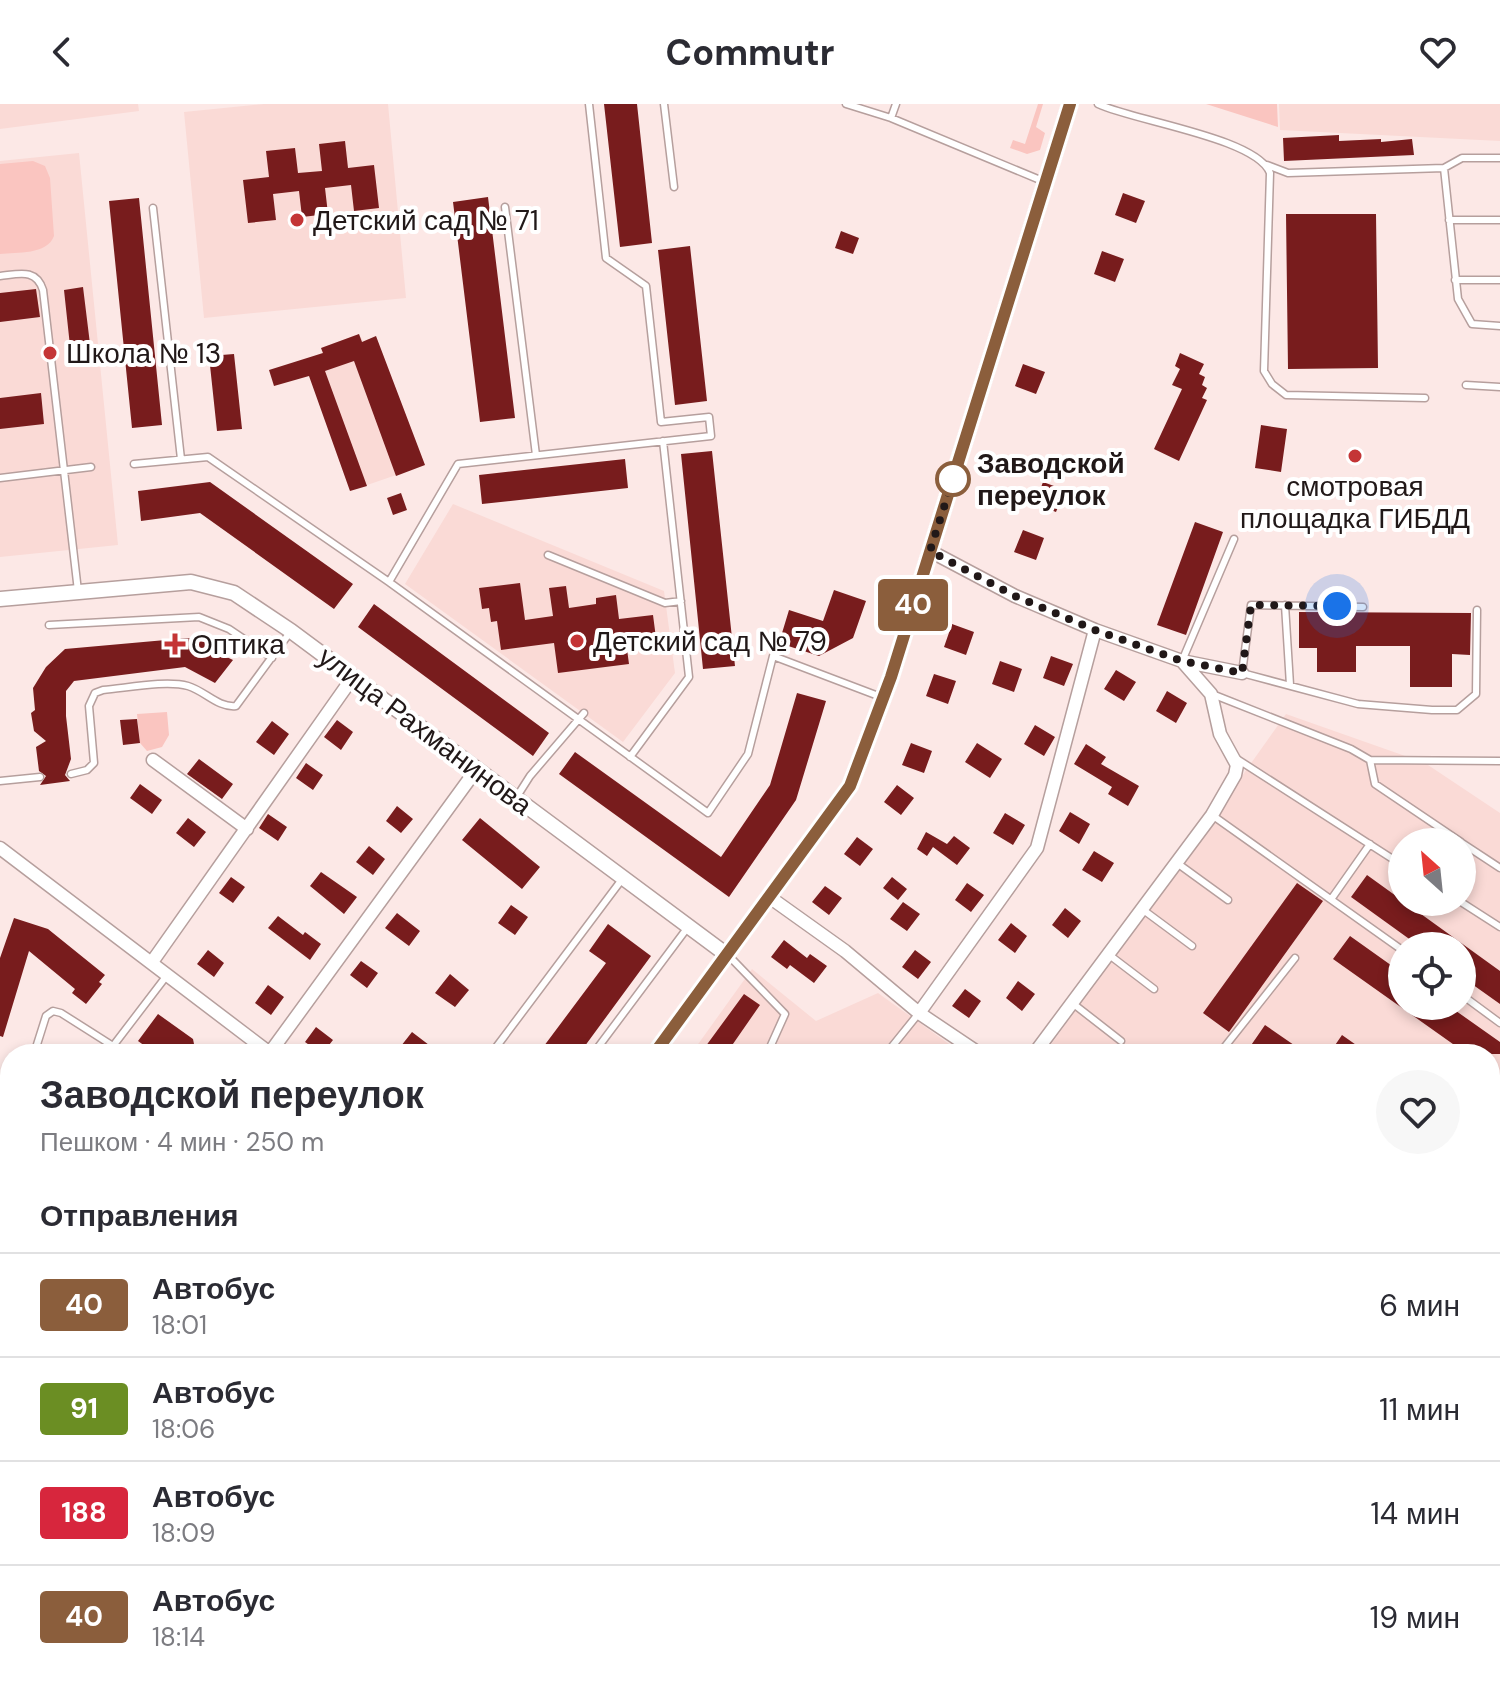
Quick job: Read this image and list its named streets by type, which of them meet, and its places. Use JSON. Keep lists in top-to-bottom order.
{
  "streets": {
    "street": ["улица Рахманинова"]
  },
  "places": {
    "other": [
      "Детский сад № 71",
      "Школа № 13",
      "смотровая площадка ГИБДД",
      "Заводской переулок",
      "Детский сад № 79"
    ],
    "health": ["Оптика"]
  },
  "lines": ["bus line 40"],
  "north": "top left",
  "page": {
    "header": "Commutr",
    "on_map": "40",
    "heading": [
      ["Заводской переулок", "Пешком · 4 мин · 250 m"],
      "Отправления"
    ],
    "list": [
      {
        "mark": "40",
        "name": "Автобус",
        "note": "18:01",
        "value": "6 мин"
      },
      {
        "mark": "91",
        "name": "Автобус",
        "note": "18:06",
        "value": "11 мин"
      },
      {
        "mark": "188",
        "name": "Автобус",
        "note": "18:09",
        "value": "14 мин"
      },
      {
        "mark": "40",
        "name": "Автобус",
        "note": "18:14",
        "value": "19 мин"
      }
    ]
  }
}
